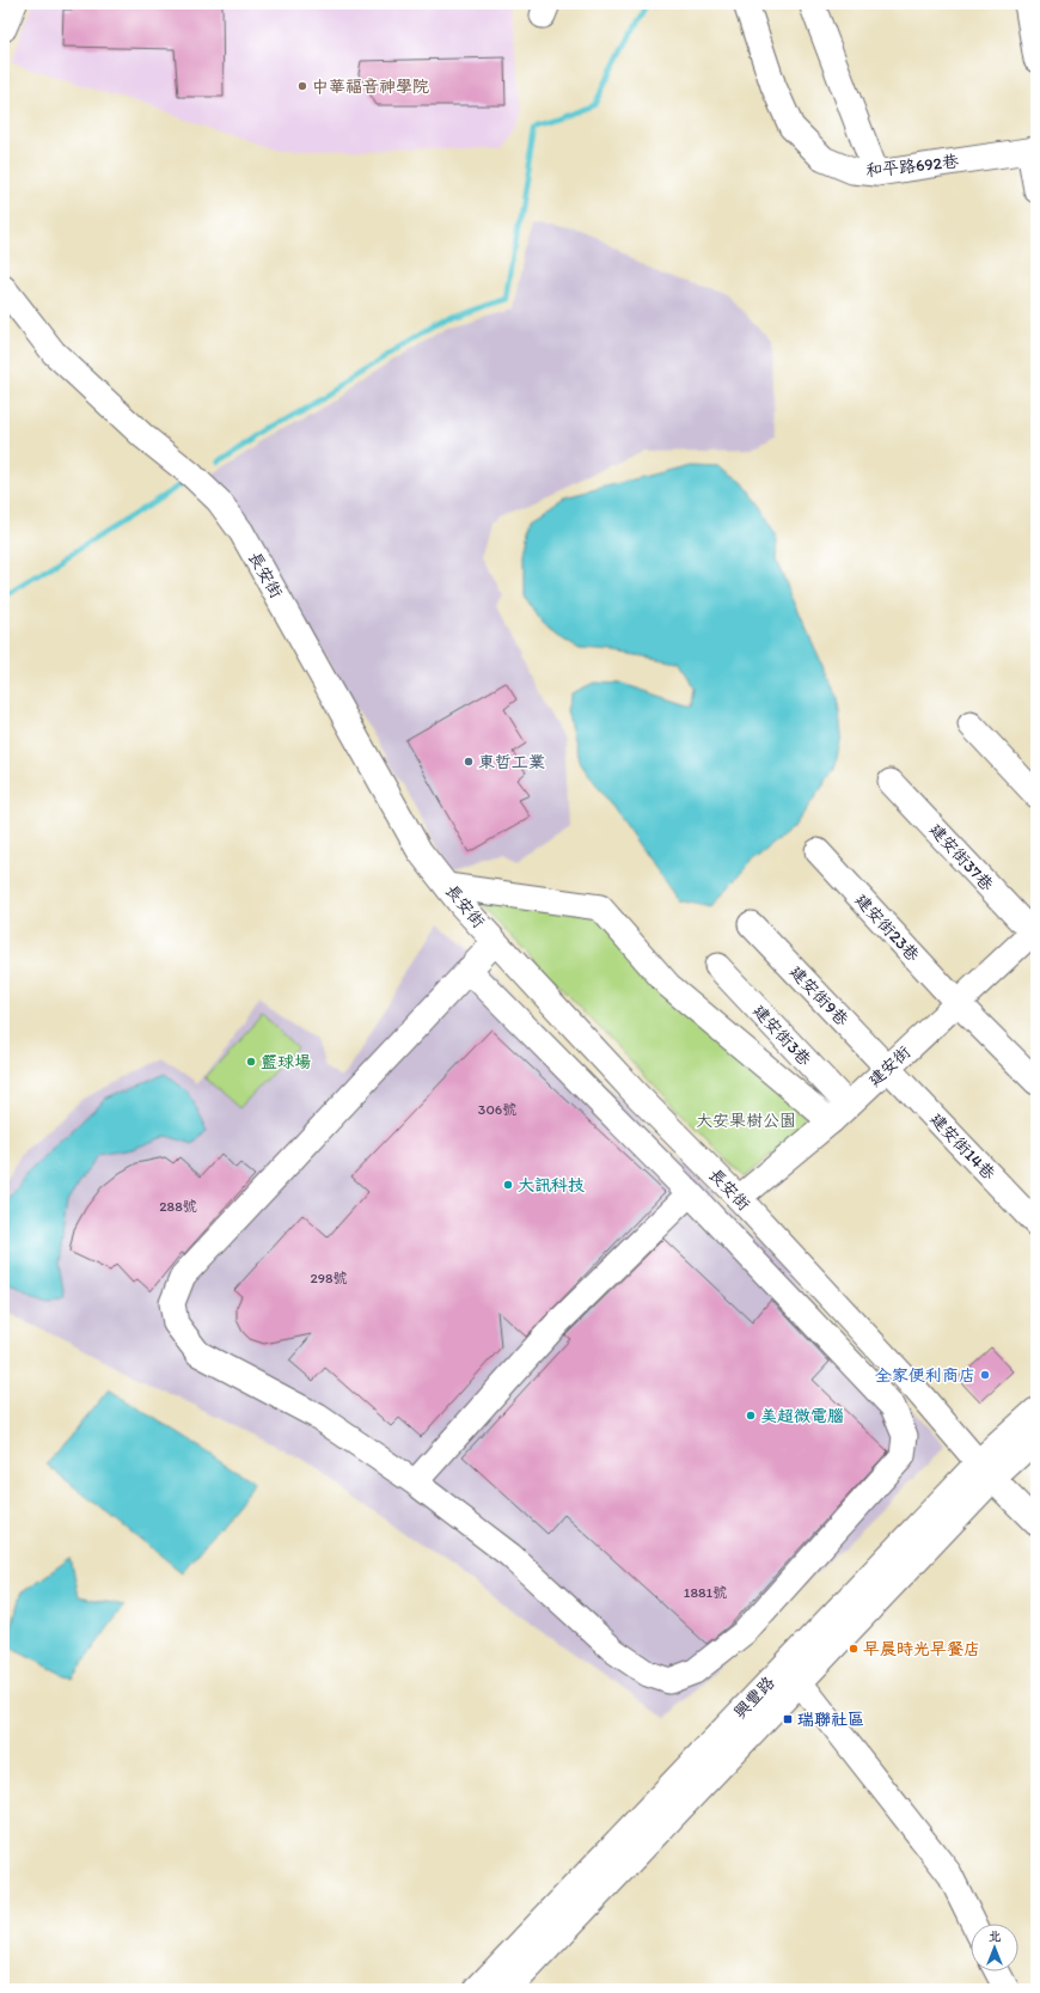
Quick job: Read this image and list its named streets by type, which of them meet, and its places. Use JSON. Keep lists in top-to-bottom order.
{
  "streets": {
    "main road": ["興豐路"],
    "street": [
      "和平路692巷",
      "長安街",
      "建安街37巷",
      "建安街23巷",
      "建安街9巷",
      "建安街3巷",
      "建安街",
      "建安街14巷"
    ]
  },
  "crossings": [
    ["長安街", "建安街"],
    ["長安街", "興豐路"],
    ["建安街37巷", "建安街"],
    ["建安街23巷", "建安街"],
    ["建安街9巷", "建安街"],
    ["建安街9巷", "建安街14巷"],
    ["建安街3巷", "建安街"],
    ["建安街", "建安街14巷"]
  ],
  "parks": ["大安果樹公園"],
  "places": {
    "other": [
      "中華福音神學院",
      "東哲工業",
      "籃球場",
      "大訊科技",
      "全家便利商店",
      "美超微電腦",
      "早晨時光早餐店"
    ],
    "transit": ["瑞聯社區"]
  },
  "house_numbers": [
    "306號",
    "288號",
    "298號",
    "1881號"
  ],
  "north": "top"
}
